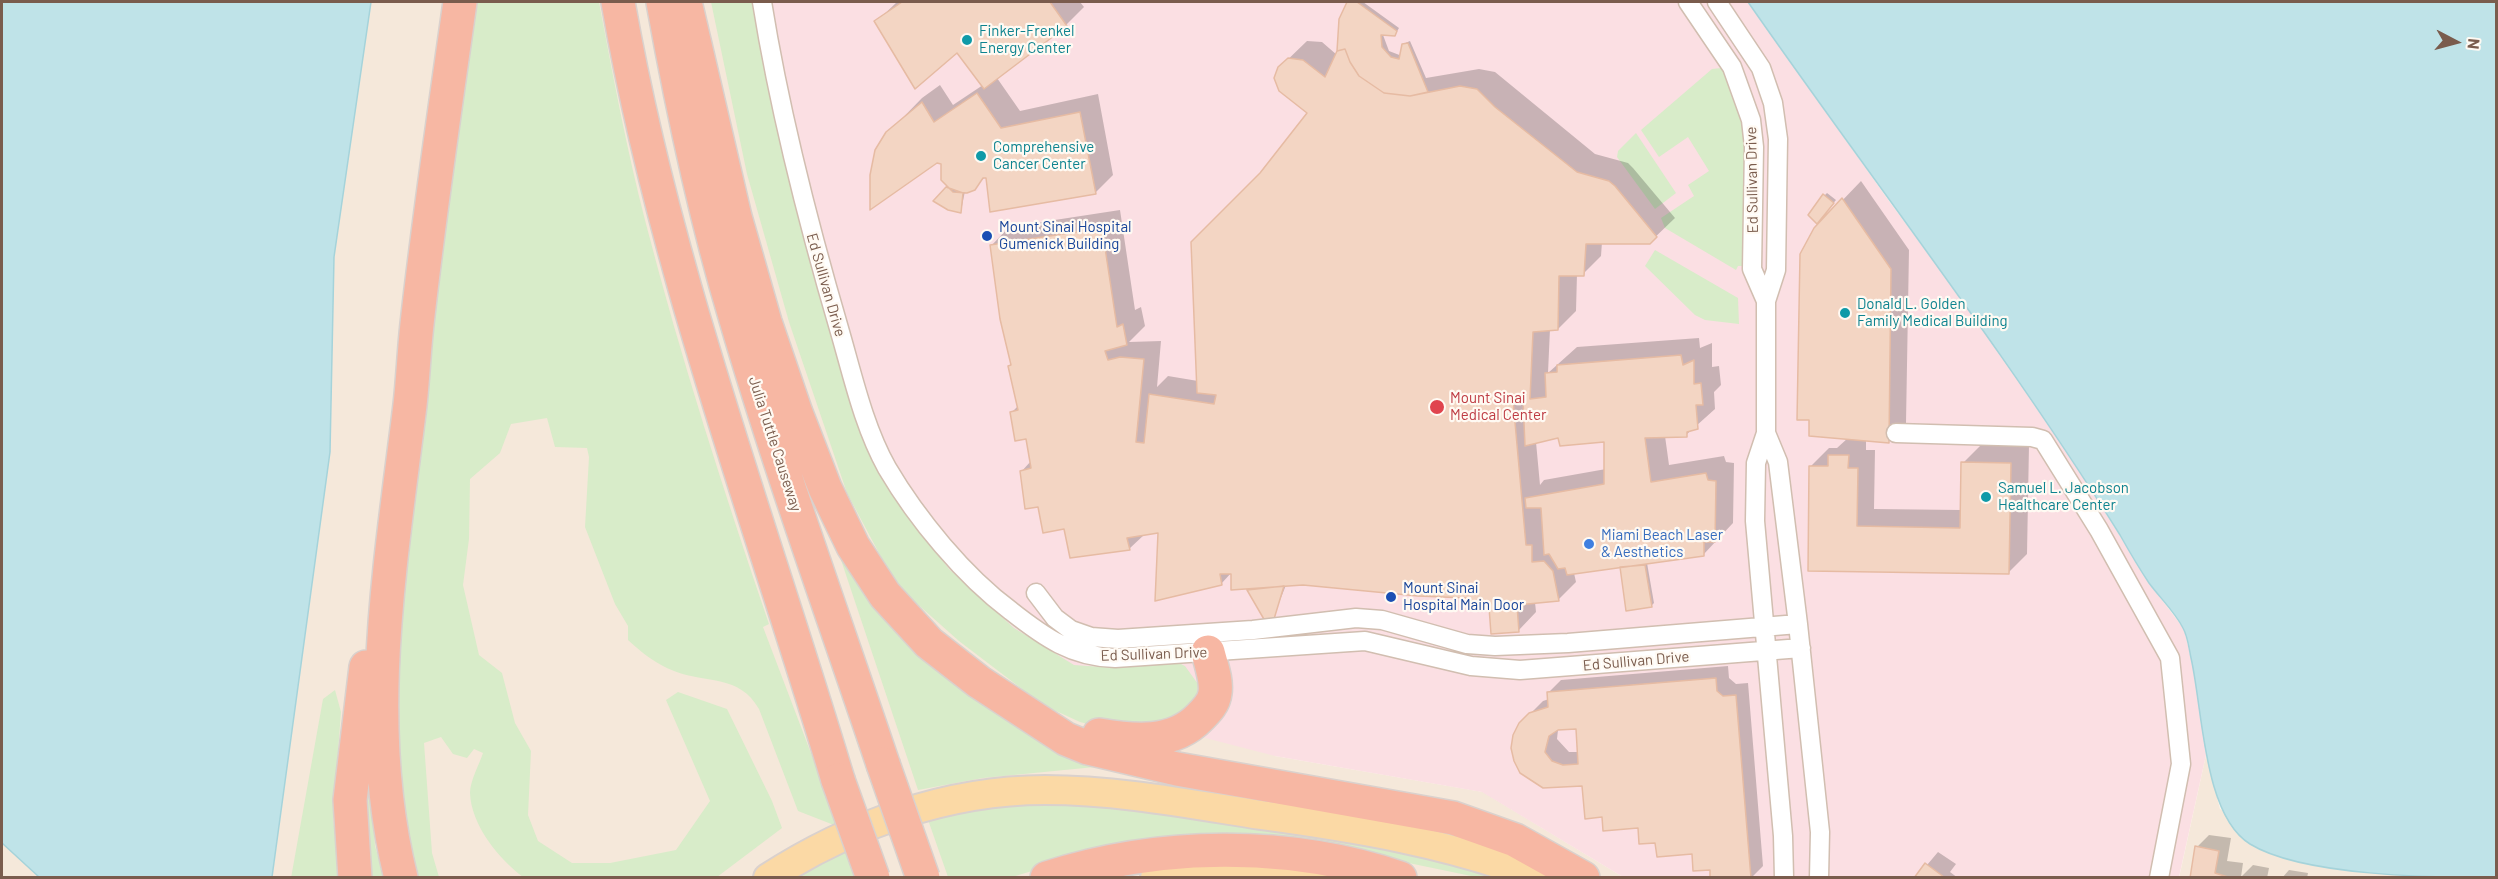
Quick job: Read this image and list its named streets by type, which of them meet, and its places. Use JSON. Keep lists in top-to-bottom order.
{
  "streets": {
    "highway": ["Julia Tuttle Causeway"],
    "street": ["Ed Sullivan Drive"]
  },
  "places": [
    "Finker-Frenkel Energy Center",
    "Comprehensive Cancer Center",
    "Mount Sinai Hospital Gumenick Building",
    "Donald L. Golden Family Medical Building",
    "Mount Sinai Medical Center",
    "Samuel L. Jacobson Healthcare Center",
    "Miami Beach Laser & Aesthetics",
    "Mount Sinai Hospital Main Door"
  ],
  "north": "right"
}
